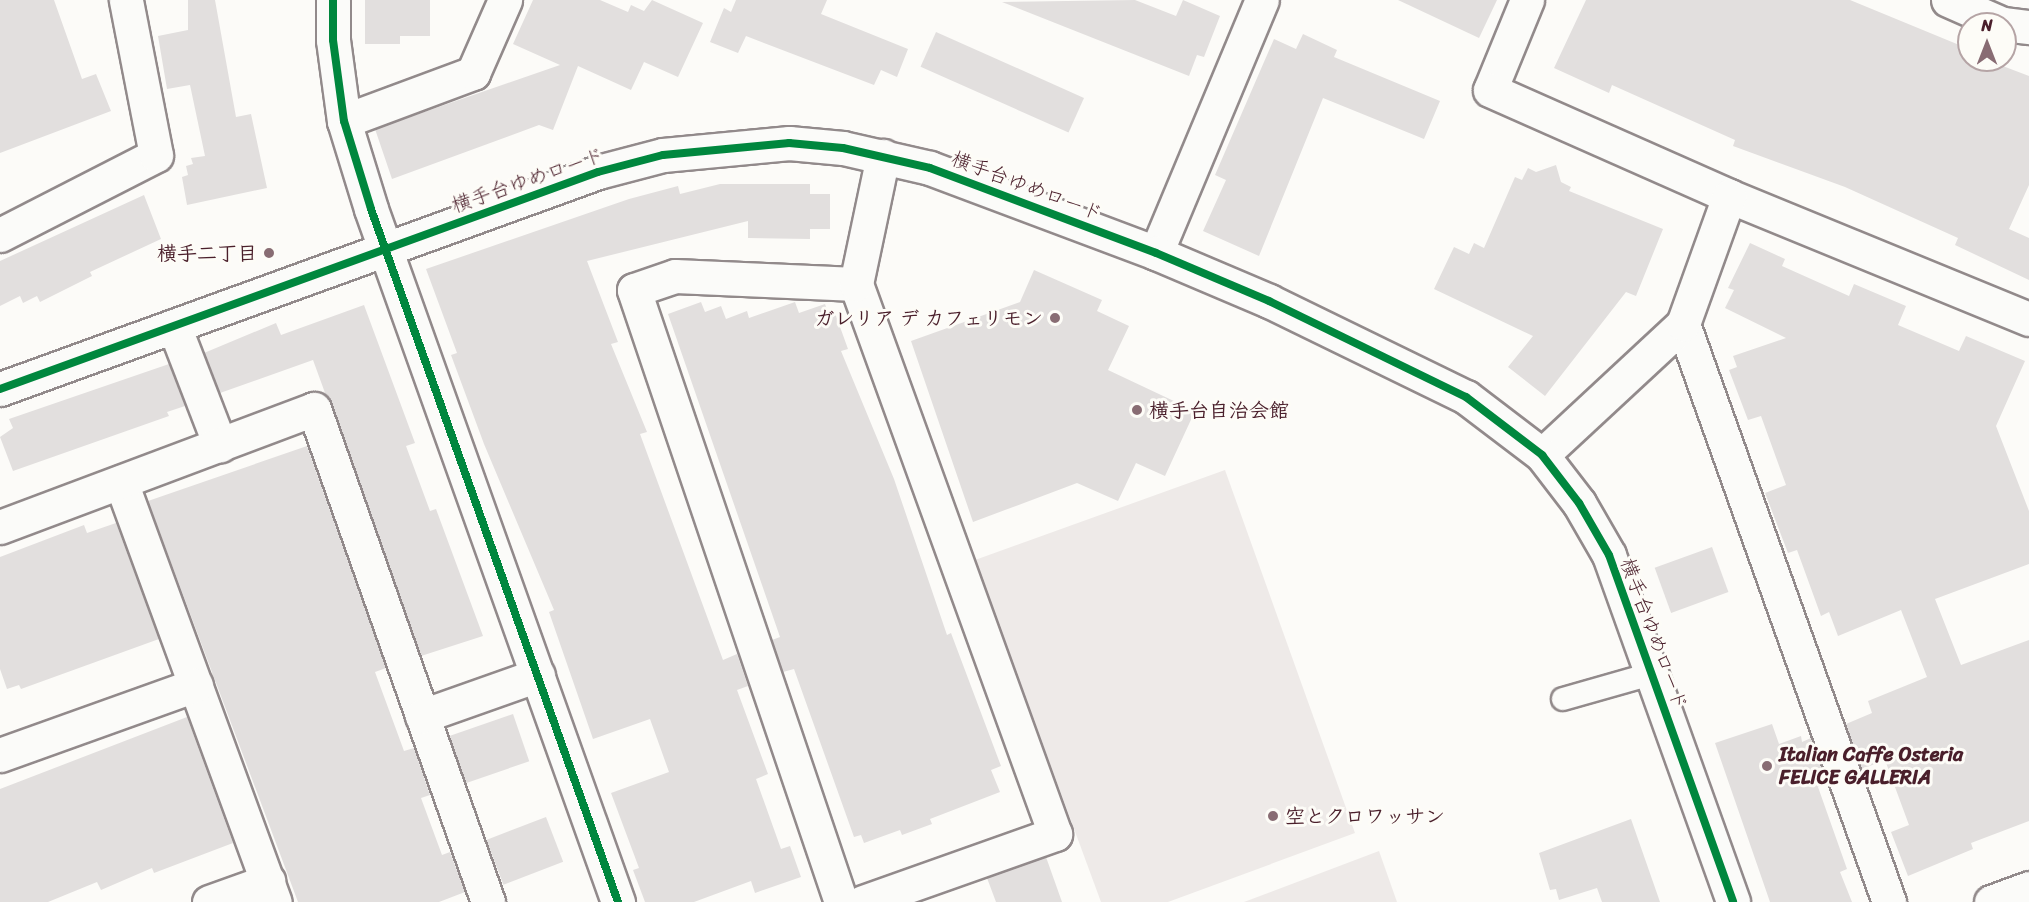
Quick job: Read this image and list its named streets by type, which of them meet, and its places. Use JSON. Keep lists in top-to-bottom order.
{
  "streets": {
    "street": ["横手台ゆめロード"]
  },
  "places": [
    "横手二丁目",
    "ガレリア デ カフェリモン",
    "横手台自治会館",
    "Italian Caffe Osteria FELICE GALLERIA",
    "空とクロワッサン"
  ],
  "north": "top"
}
